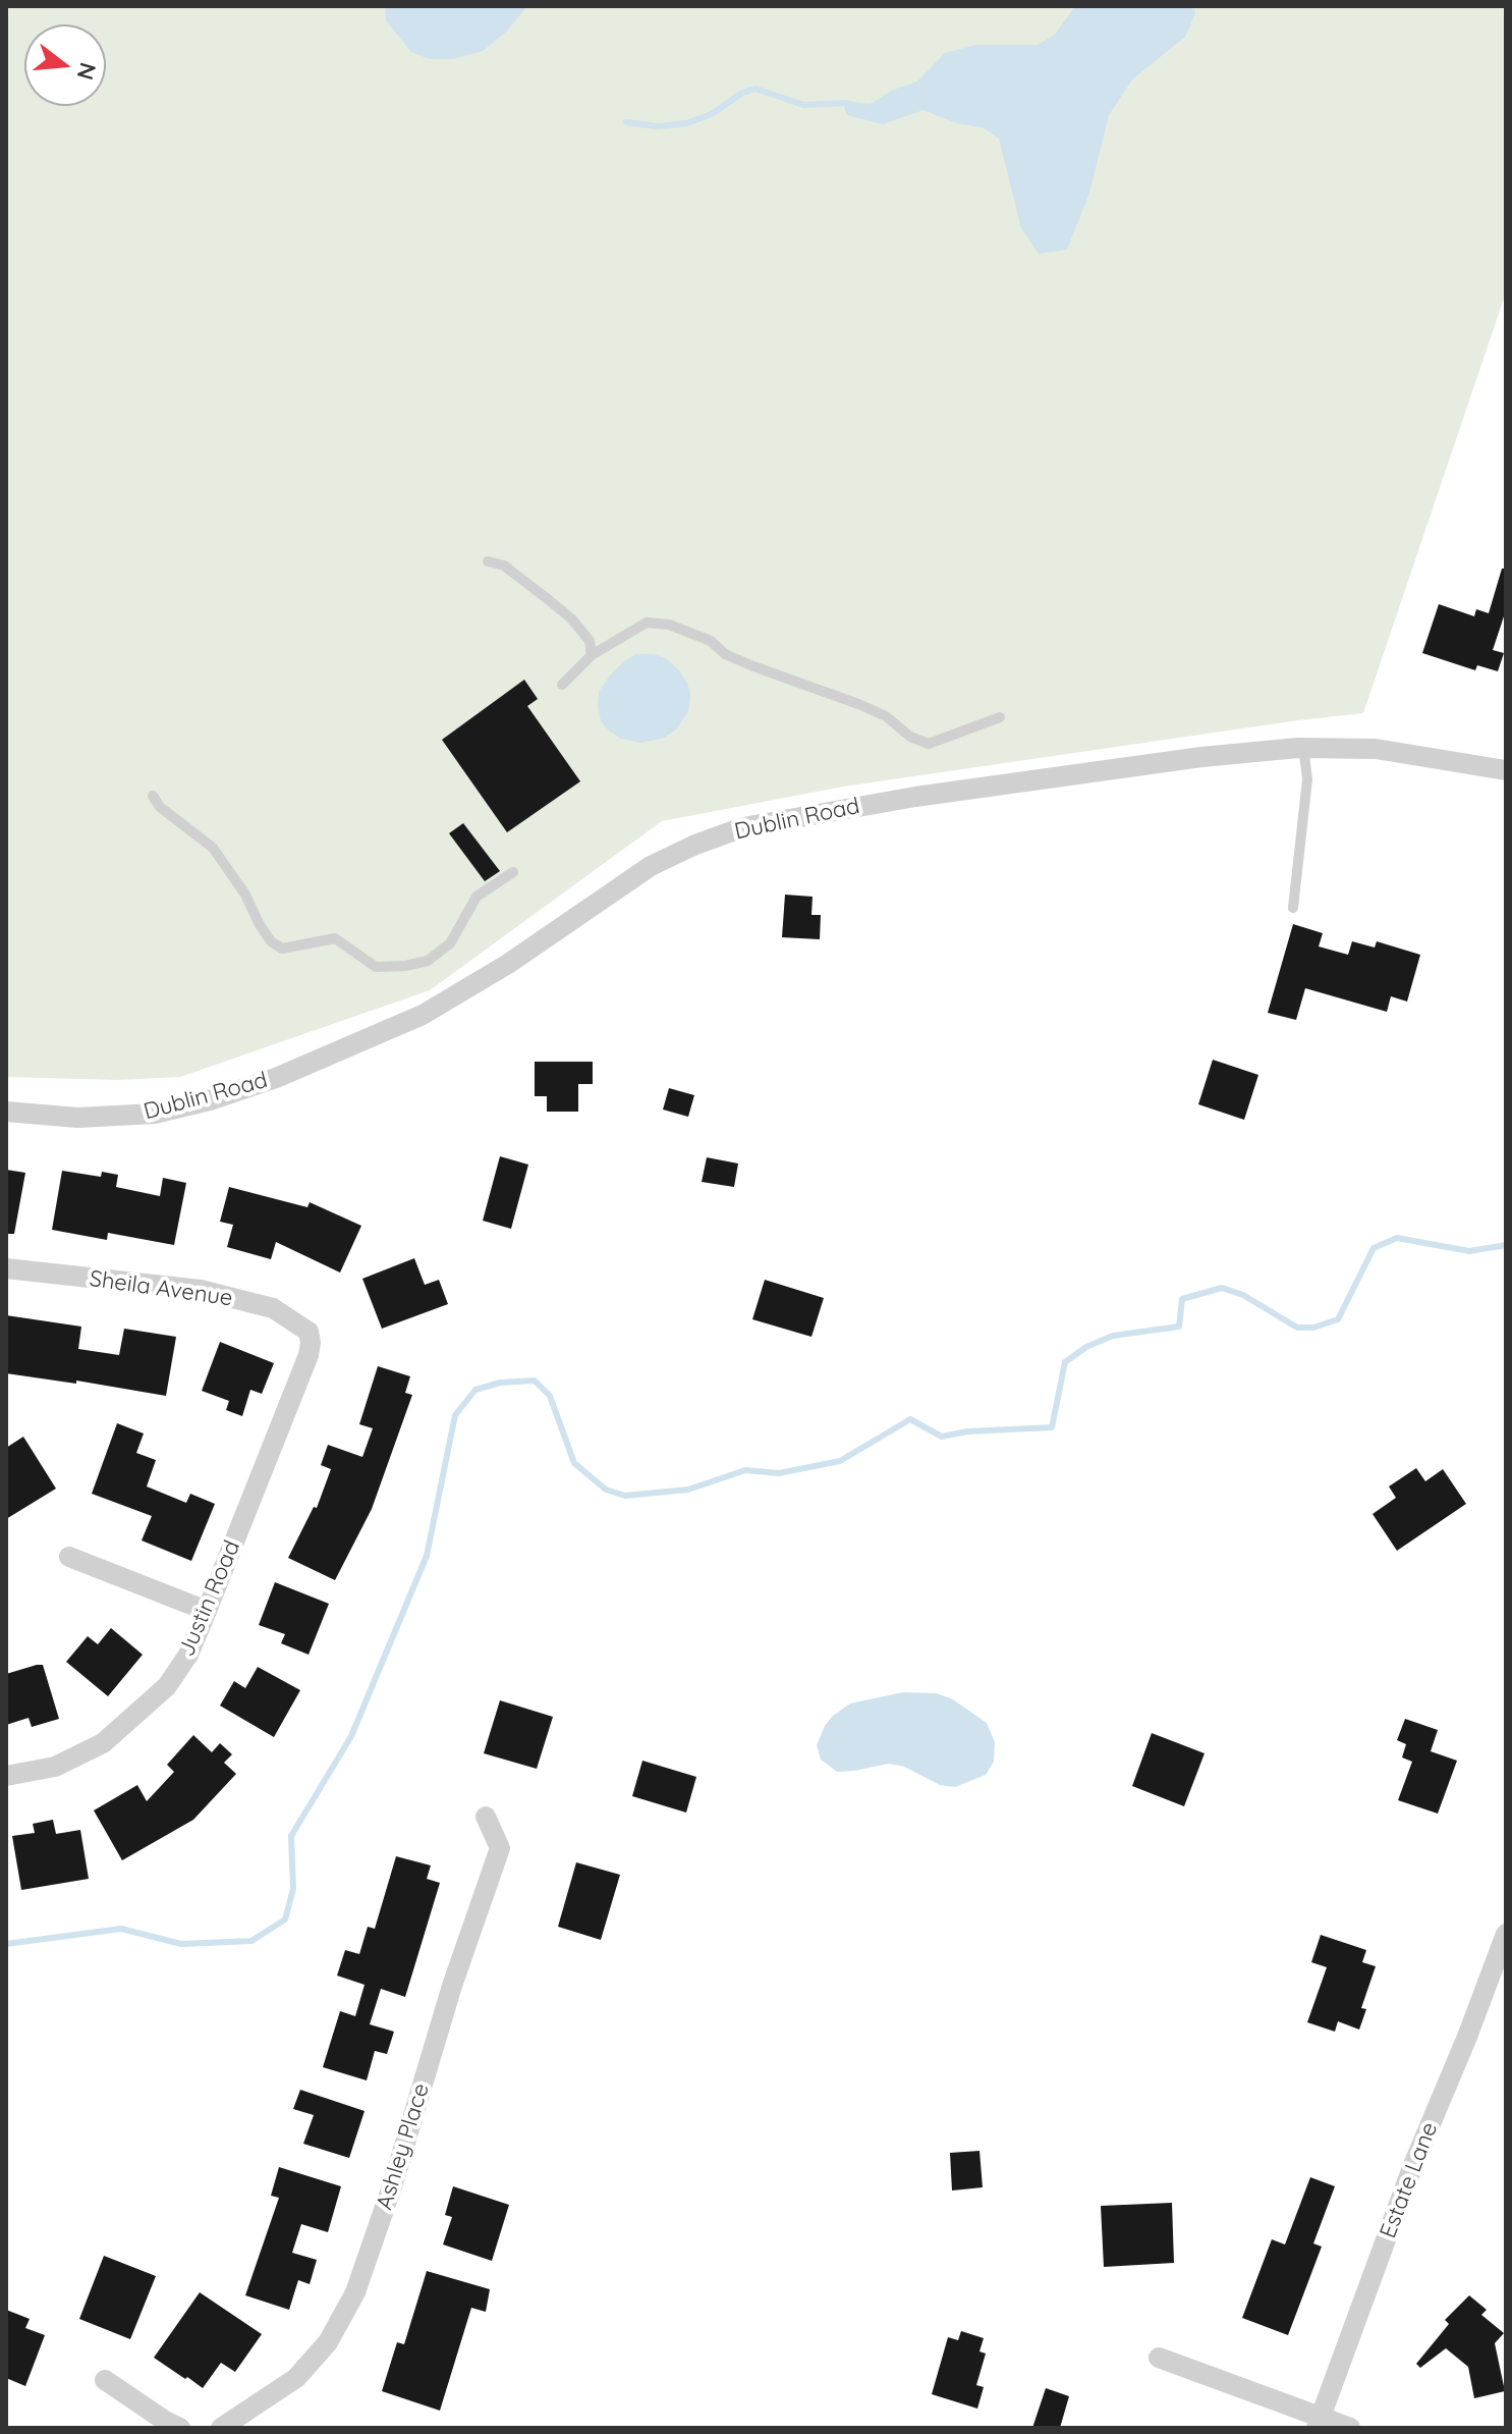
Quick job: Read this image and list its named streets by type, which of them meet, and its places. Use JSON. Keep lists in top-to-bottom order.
{
  "streets": {
    "street": [
      "Dublin Road",
      "Sheila Avenue",
      "Justin Road",
      "Ashley Place",
      "Estate Lane"
    ]
  },
  "crossings": [
    ["Sheila Avenue", "Justin Road"]
  ],
  "north": "right"
}
